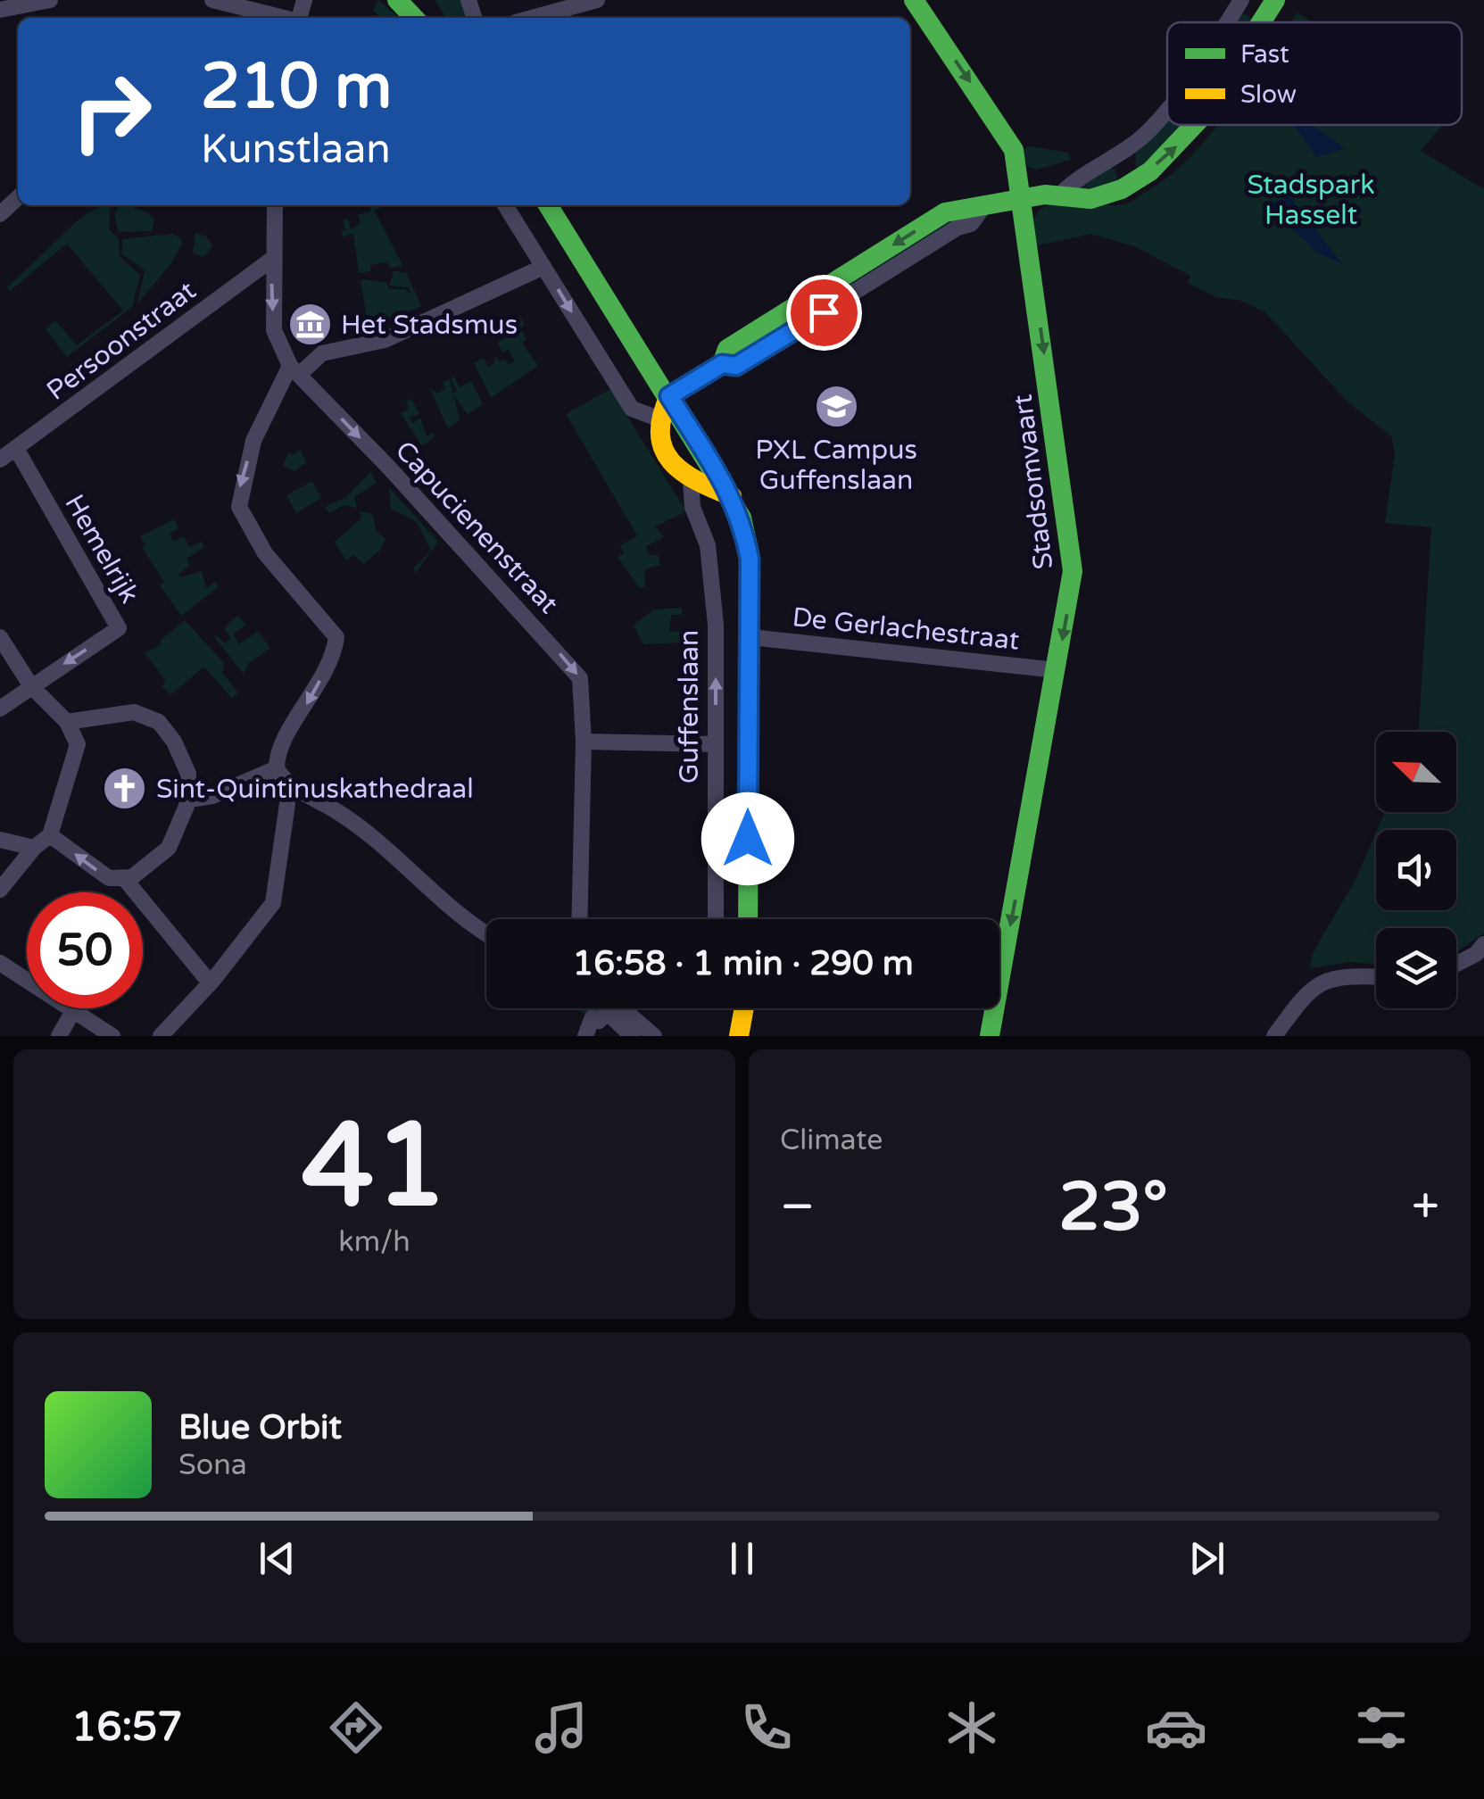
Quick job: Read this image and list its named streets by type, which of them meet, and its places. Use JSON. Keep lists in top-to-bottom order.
{
  "streets": {
    "street": [
      "Persoonstraat",
      "Stadsomvaart",
      "Capucienenstraat",
      "Hemelrijk",
      "De Gerlachestraat",
      "Guffenslaan"
    ]
  },
  "crossings": [
    ["Persoonstraat", "Hemelrijk"],
    ["Stadsomvaart", "De Gerlachestraat"]
  ],
  "one_way": ["Stadsomvaart", "Capucienenstraat"],
  "parks": ["Stadspark Hasselt"],
  "places": {
    "museum": ["Het Stadsmus"],
    "school or university": ["PXL Campus Guffenslaan"],
    "church": ["Sint-Quintinuskathedraal"]
  },
  "legend": ["Fast", "Slow"],
  "north": "top left",
  "page": {
    "turn": ["210 m", "Kunstlaan"],
    "limit": "50",
    "trip": "16:58 · 1 min · 290 m",
    "tile": [
      ["41", "km/h"],
      "Climate"
    ],
    "heat": ["−", "23°", "+"],
    "song": ["Blue Orbit", "Sona"],
    "tabs": "16:57"
  }
}
